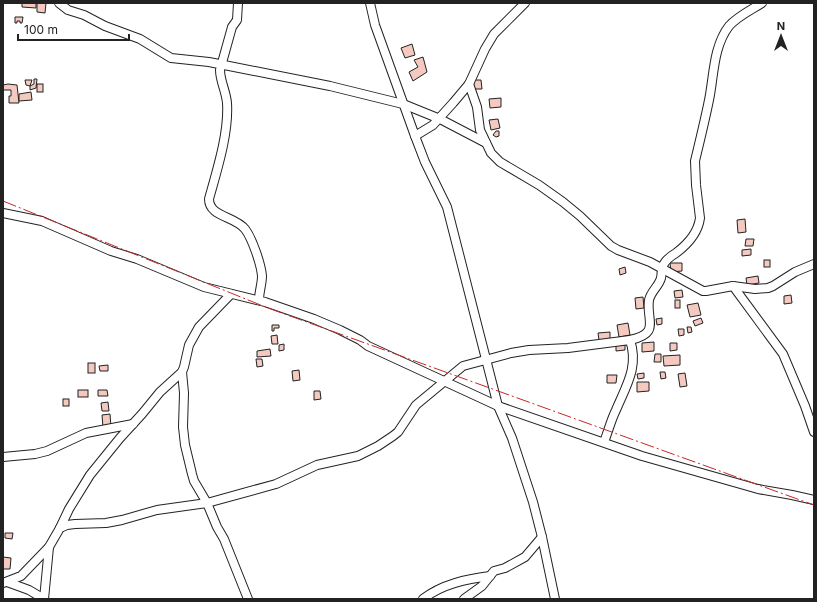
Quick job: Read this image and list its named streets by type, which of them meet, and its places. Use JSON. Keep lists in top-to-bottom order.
{
  "scale_bar": "100 m",
  "north": "top"
}
